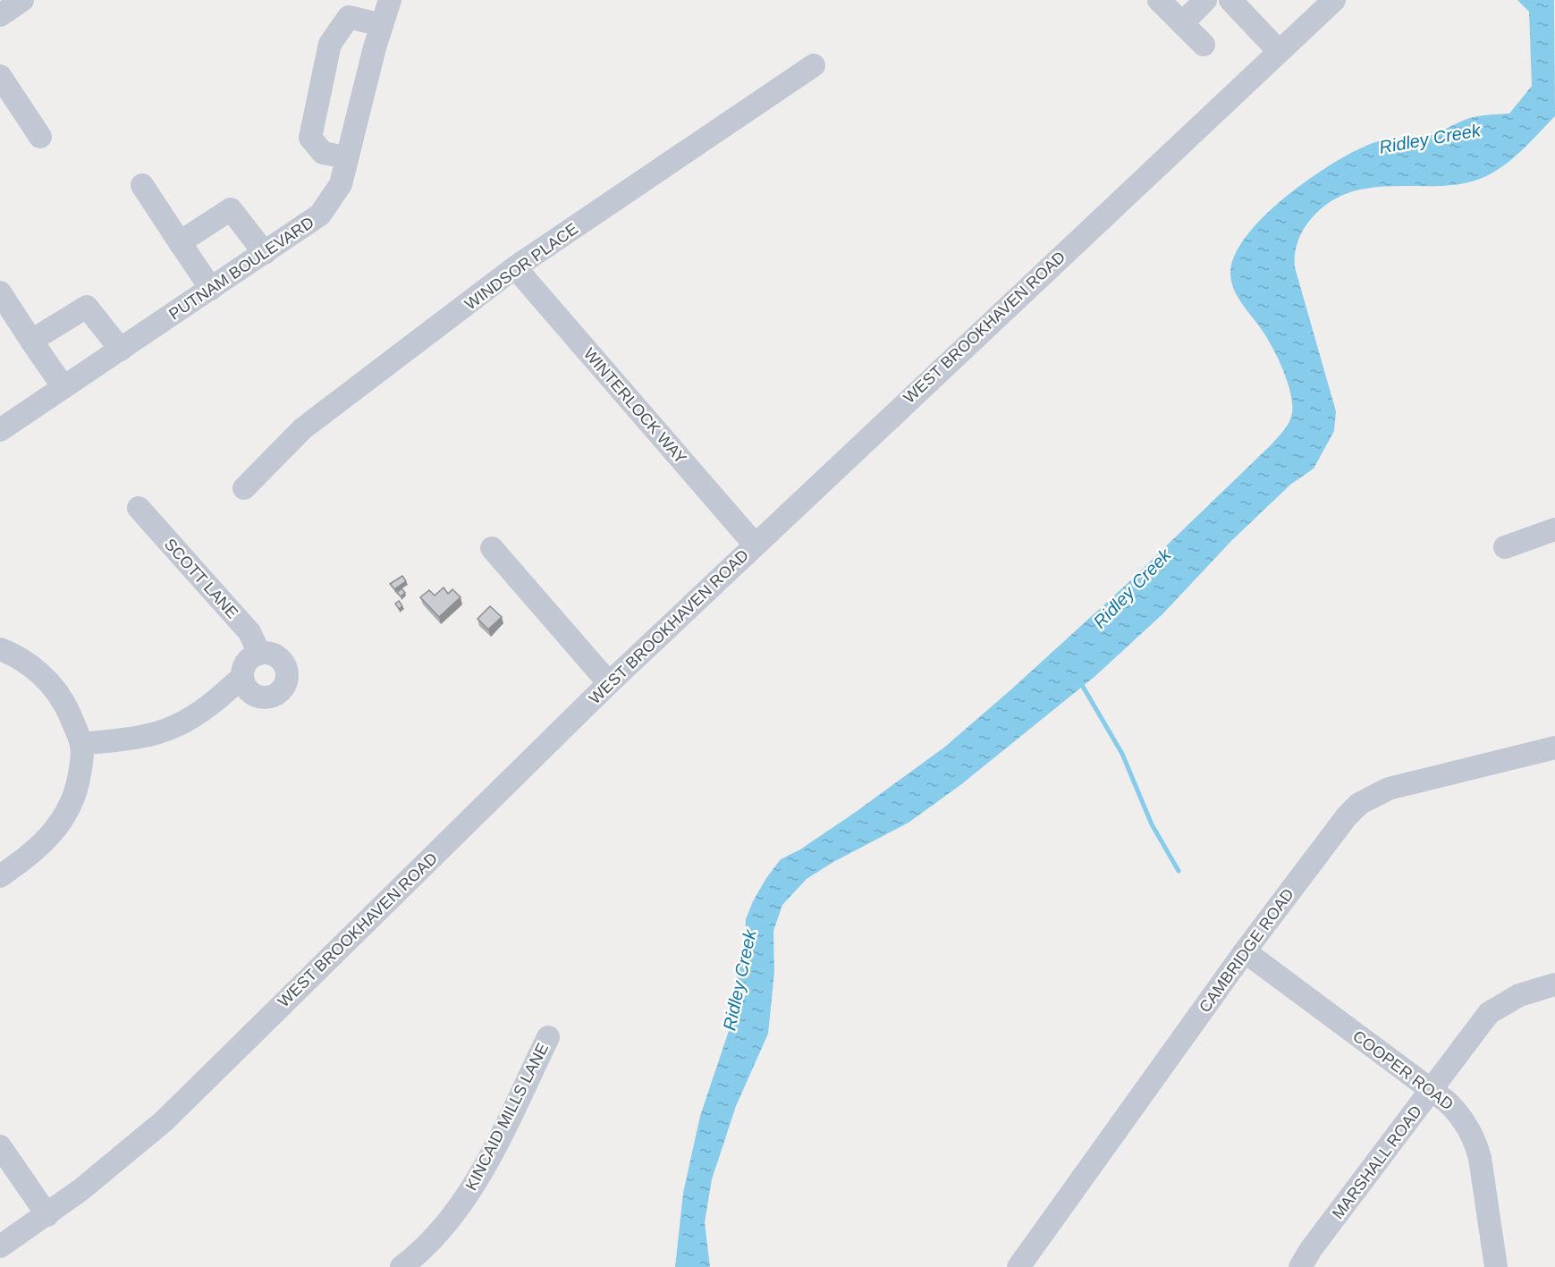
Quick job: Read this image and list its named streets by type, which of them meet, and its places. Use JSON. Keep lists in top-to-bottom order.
{
  "streets": {
    "street": [
      "WINDSOR PLACE",
      "PUTNAM BOULEVARD",
      "WEST BROOKHAVEN ROAD",
      "WINTERLOCK WAY",
      "SCOTT LANE",
      "CAMBRIDGE ROAD",
      "COOPER ROAD",
      "KINCAID MILLS LANE",
      "MARSHALL ROAD"
    ]
  },
  "crossings": [
    ["WINDSOR PLACE", "WINTERLOCK WAY"],
    ["WEST BROOKHAVEN ROAD", "WINTERLOCK WAY"],
    ["CAMBRIDGE ROAD", "COOPER ROAD"],
    ["COOPER ROAD", "MARSHALL ROAD"]
  ],
  "water": ["Ridley Creek"]
}
